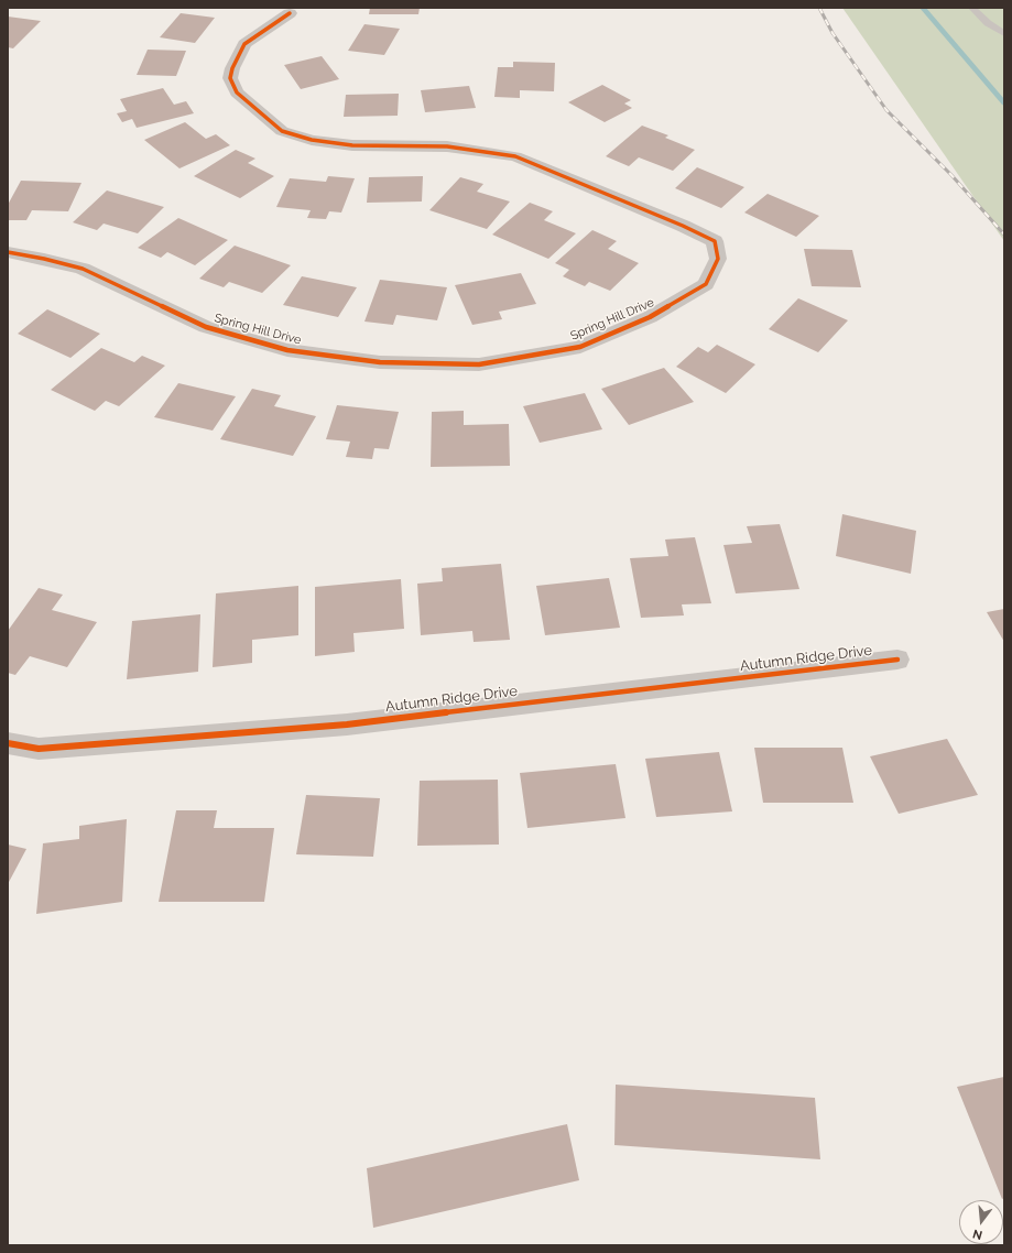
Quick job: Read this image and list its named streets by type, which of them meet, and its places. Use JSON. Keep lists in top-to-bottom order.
{
  "streets": {
    "street": ["Spring Hill Drive", "Autumn Ridge Drive"]
  },
  "north": "bottom"
}
